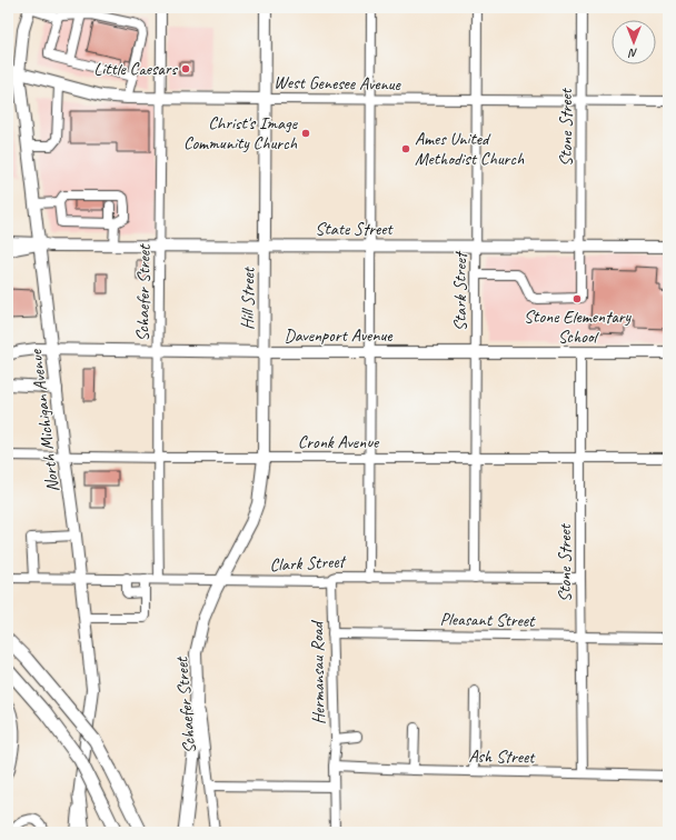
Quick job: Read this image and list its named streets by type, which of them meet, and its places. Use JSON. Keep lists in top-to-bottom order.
{
  "streets": {
    "main road": [
      "West Genesee Avenue",
      "State Street",
      "Schaefer Street",
      "Hill Street",
      "Davenport Avenue",
      "North Michigan Avenue"
    ],
    "street": [
      "Stone Street",
      "Stark Street",
      "Cronk Avenue",
      "Clark Street",
      "Pleasant Street",
      "Hermansau Road",
      "Ash Street"
    ]
  },
  "crossings": [
    ["West Genesee Avenue", "Stone Street"],
    ["West Genesee Avenue", "Stark Street"],
    ["West Genesee Avenue", "Schaefer Street"],
    ["West Genesee Avenue", "Hill Street"],
    ["West Genesee Avenue", "North Michigan Avenue"],
    ["Stone Street", "State Street"],
    ["Stone Street", "Stark Street"],
    ["Stone Street", "Davenport Avenue"],
    ["Stone Street", "Cronk Avenue"],
    ["Stone Street", "Clark Street"],
    ["Stone Street", "Pleasant Street"],
    ["Stone Street", "Ash Street"],
    ["State Street", "Stark Street"],
    ["State Street", "Schaefer Street"],
    ["State Street", "Hill Street"],
    ["State Street", "North Michigan Avenue"],
    ["Stark Street", "Davenport Avenue"],
    ["Stark Street", "Cronk Avenue"],
    ["Stark Street", "Clark Street"],
    ["Schaefer Street", "Hill Street"],
    ["Schaefer Street", "Davenport Avenue"],
    ["Schaefer Street", "Cronk Avenue"],
    ["Schaefer Street", "Clark Street"],
    ["Hill Street", "Davenport Avenue"],
    ["Hill Street", "Cronk Avenue"],
    ["Hill Street", "Clark Street"],
    ["Davenport Avenue", "North Michigan Avenue"],
    ["North Michigan Avenue", "Cronk Avenue"],
    ["North Michigan Avenue", "Clark Street"],
    ["Clark Street", "Hermansau Road"],
    ["Pleasant Street", "Hermansau Road"],
    ["Hermansau Road", "Ash Street"]
  ],
  "places": [
    "Little Caesars",
    "Christ's Image Community Church",
    "Ames United Methodist Church",
    "Stone Elementary School"
  ],
  "north": "bottom"
}
